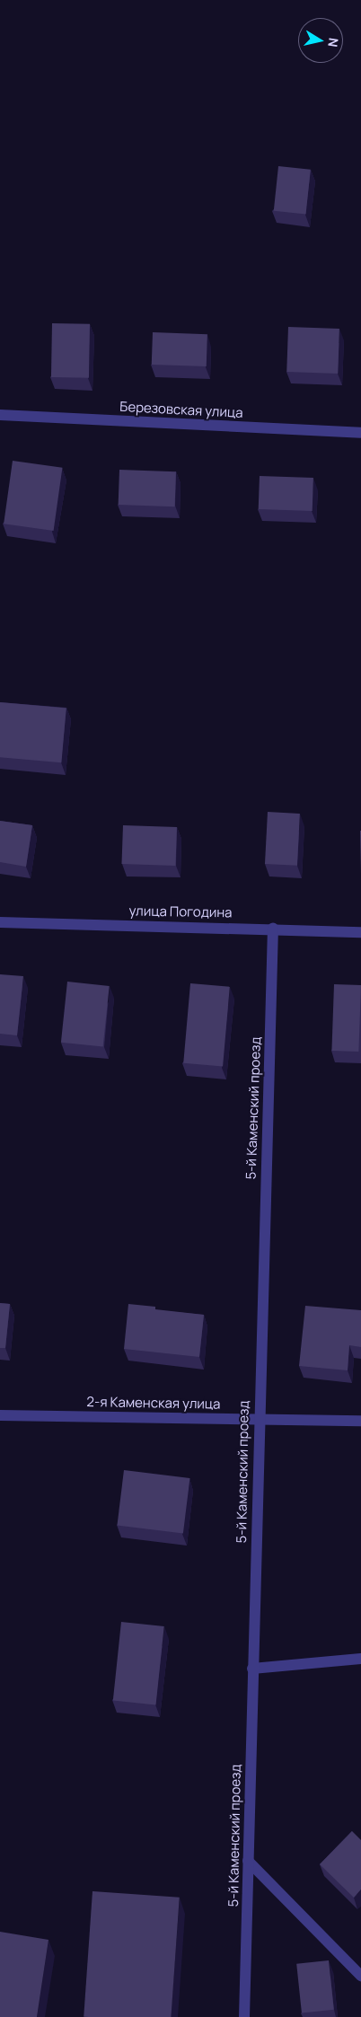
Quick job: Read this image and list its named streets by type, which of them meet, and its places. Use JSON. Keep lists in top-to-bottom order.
{
  "streets": {
    "street": [
      "Березовская улица",
      "улица Погодина",
      "5-й Каменский проезд",
      "2-я Каменская улица"
    ]
  },
  "crossings": [
    ["улица Погодина", "5-й Каменский проезд"],
    ["5-й Каменский проезд", "2-я Каменская улица"]
  ],
  "north": "right"
}
